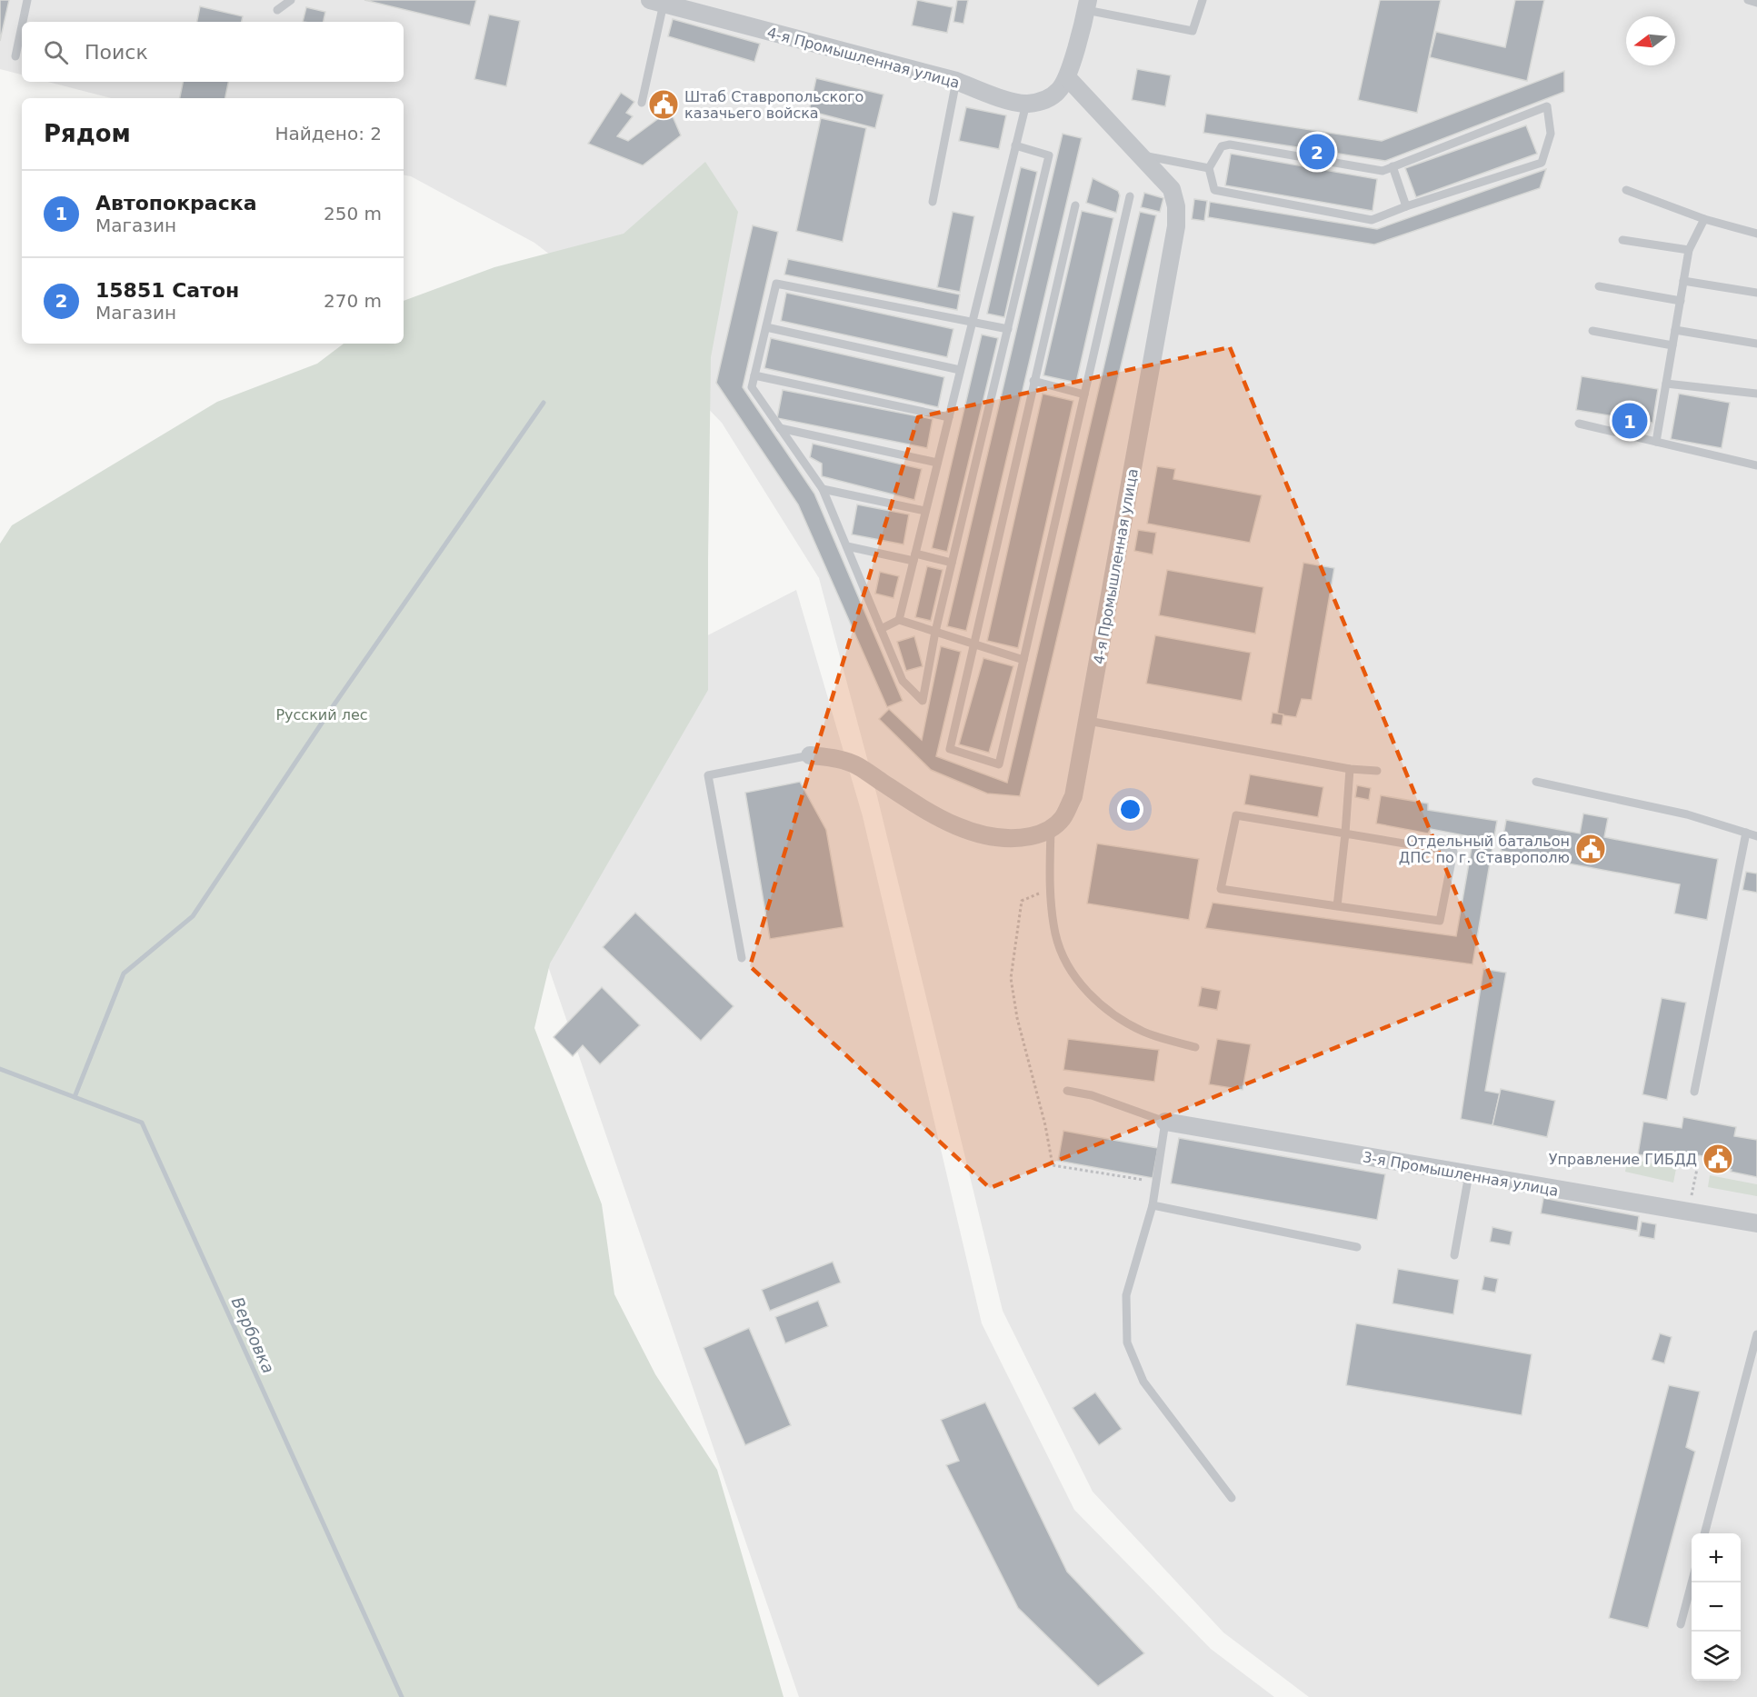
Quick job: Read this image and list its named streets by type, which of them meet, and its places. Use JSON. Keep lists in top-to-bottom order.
{
  "streets": {
    "street": ["4-я Промышленная улица", "3-я Промышленная улица"]
  },
  "water": ["Вербовка"],
  "parks": ["Русский лес"],
  "places": {
    "public building": ["Штаб Ставропольского казачьего войска", "Отдельный батальон ДПС по г. Ставрополю", "Управление ГИБДД"]
  },
  "north": "left",
  "page": {
    "search": "Поиск",
    "heading": ["Рядом", "Найдено: 2"],
    "pins": ["2", "1"],
    "list": [
      {
        "mark": "1",
        "name": "Автопокраска",
        "note": "Магазин",
        "value": "250 m"
      },
      {
        "mark": "2",
        "name": "15851 Сатон",
        "note": "Магазин",
        "value": "270 m"
      }
    ],
    "map_buttons": ["+", "−"]
  }
}
